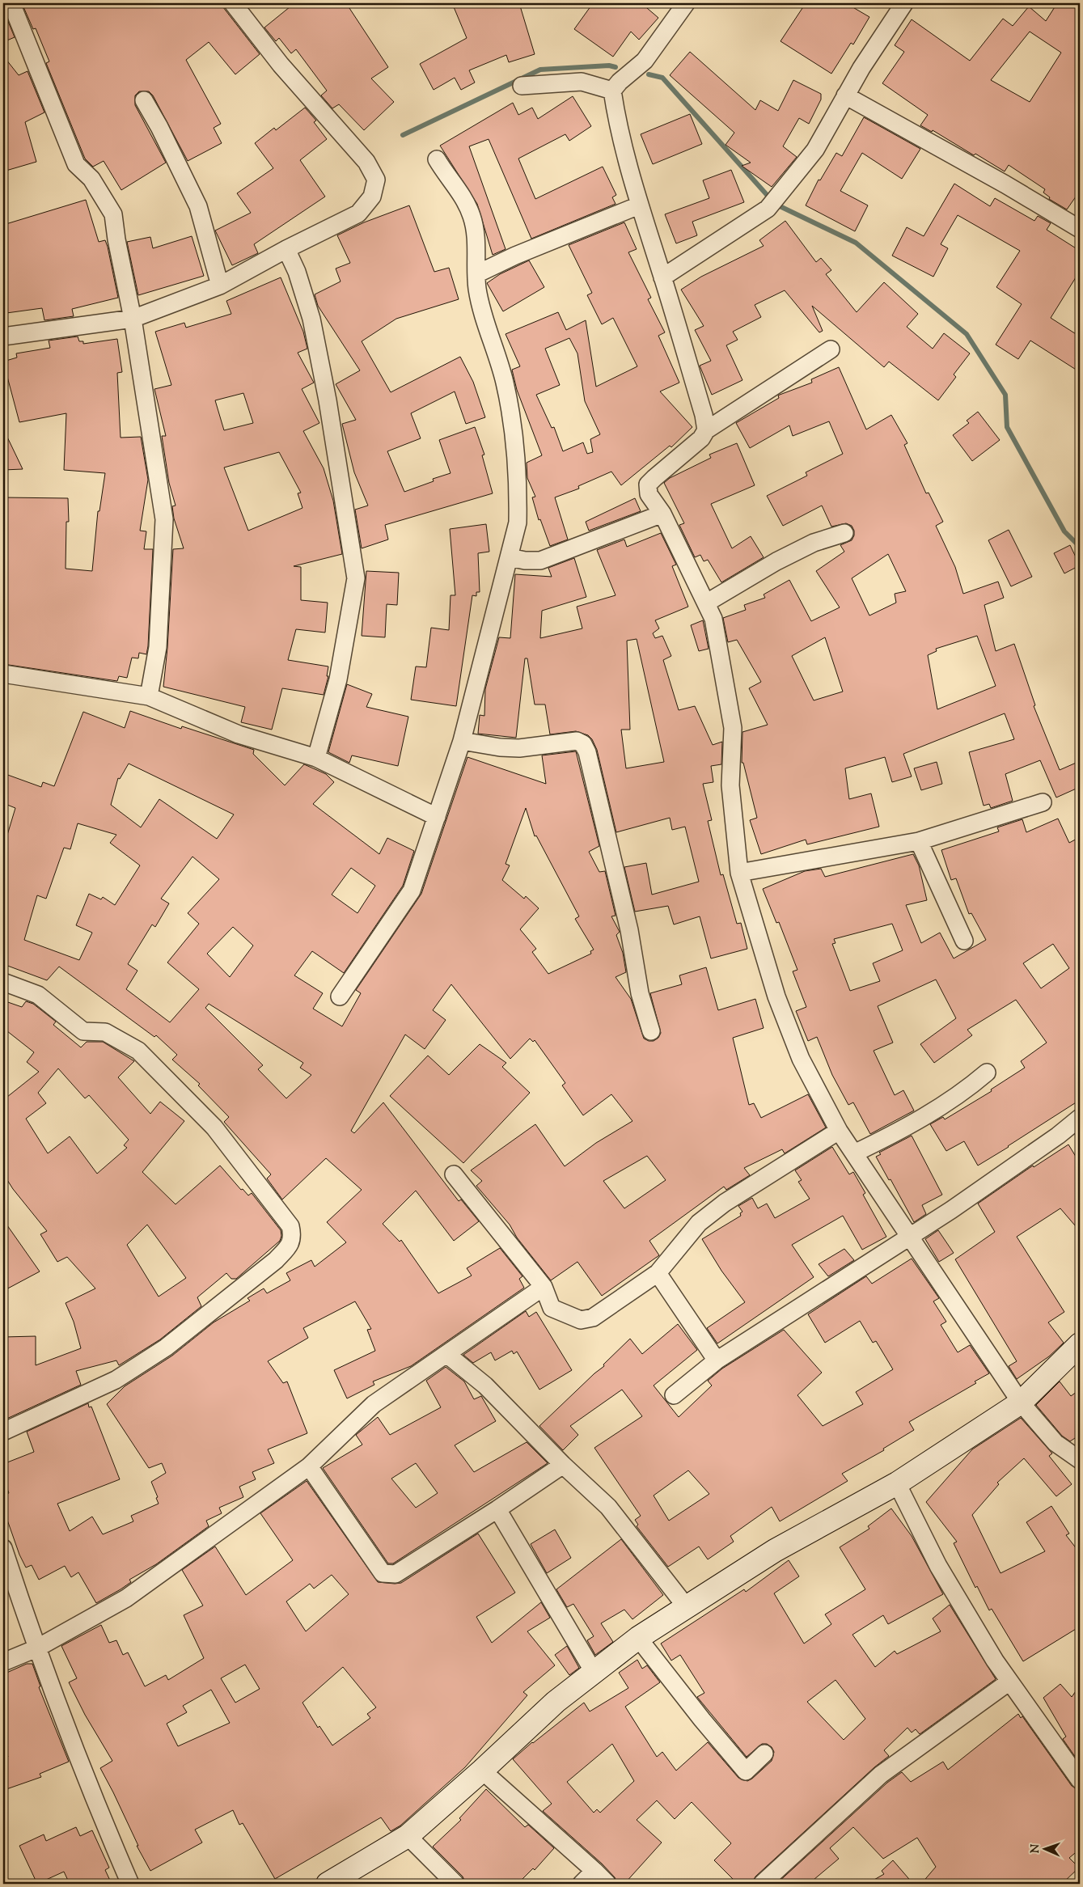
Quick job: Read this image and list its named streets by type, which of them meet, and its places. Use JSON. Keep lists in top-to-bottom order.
{
  "north": "left"
}
